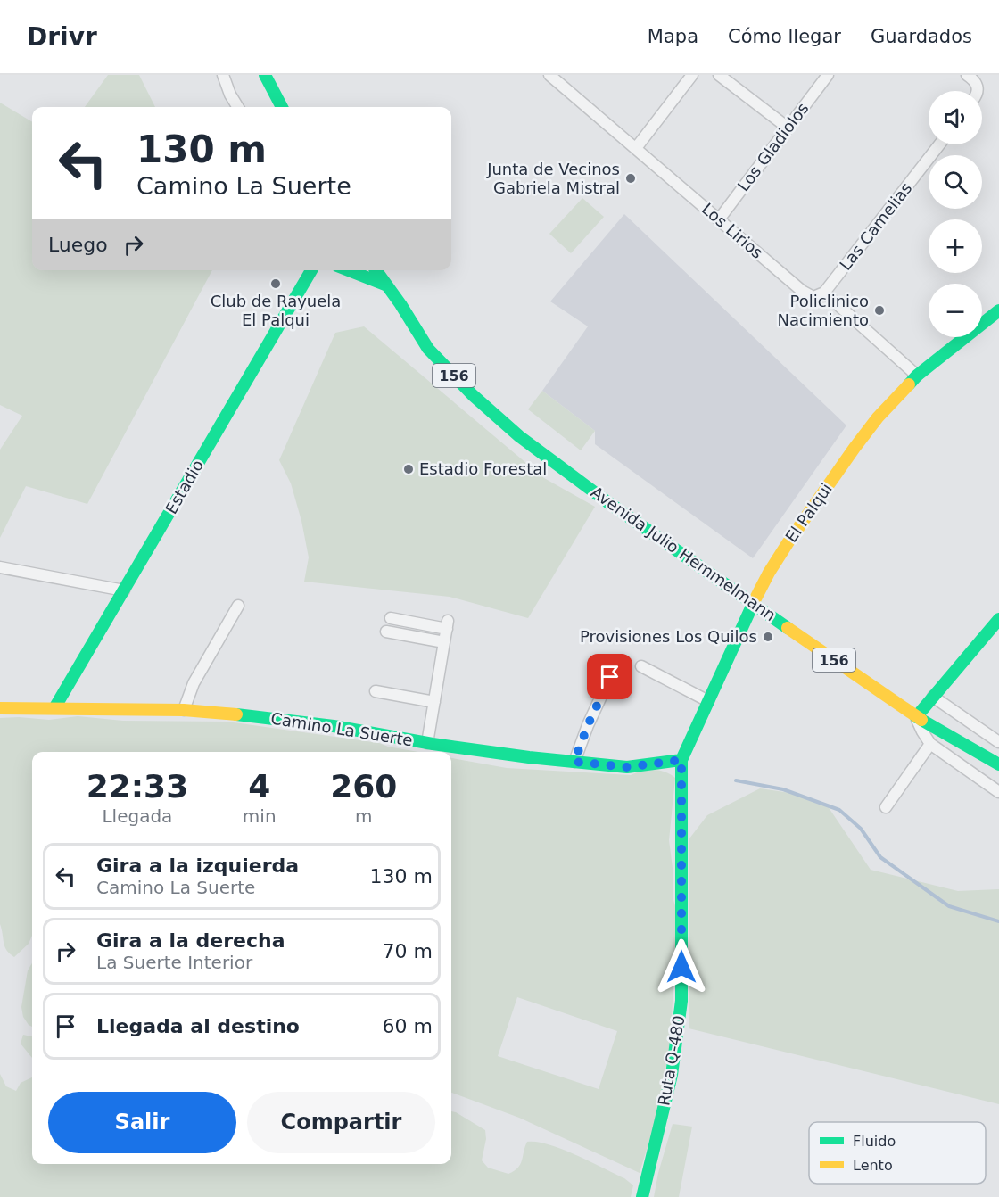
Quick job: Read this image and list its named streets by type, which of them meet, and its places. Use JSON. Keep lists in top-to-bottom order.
{
  "streets": {
    "main road": [
      "156",
      "Estadio",
      "El Palqui",
      "Avenida Julio Hemmelmann",
      "Camino La Suerte",
      "Ruta Q-480"
    ],
    "street": ["Los Gladiolos", "Las Camelias", "Los Lirios"]
  },
  "crossings": [
    ["Los Gladiolos", "Los Lirios"],
    ["Las Camelias", "Los Lirios"],
    ["Estadio", "Camino La Suerte"],
    ["El Palqui", "Avenida Julio Hemmelmann"],
    ["El Palqui", "Camino La Suerte"],
    ["El Palqui", "Ruta Q-480"],
    ["Camino La Suerte", "Ruta Q-480"]
  ],
  "places": [
    "Junta de Vecinos Gabriela Mistral",
    "Club de Rayuela El Palqui",
    "Policlinico Nacimiento",
    "Estadio Forestal",
    "Provisiones Los Quilos"
  ],
  "legend": ["Fluido", "Lento"],
  "page": {
    "header": "Drivr",
    "nav": ["Mapa", "Cómo llegar", "Guardados"],
    "map_buttons": ["+", "−"],
    "turn": ["130 m", "Camino La Suerte"],
    "then": "Luego",
    "eta": [
      "22:33",
      "Llegada",
      "4",
      "min",
      "260",
      "m"
    ],
    "list": [
      {
        "name": "Gira a la izquierda",
        "note": "Camino La Suerte",
        "value": "130 m"
      },
      {
        "name": "Gira a la derecha",
        "note": "La Suerte Interior",
        "value": "70 m"
      },
      {
        "name": "Llegada al destino",
        "value": "60 m"
      }
    ],
    "buttons": ["Salir", "Compartir"]
  }
}
